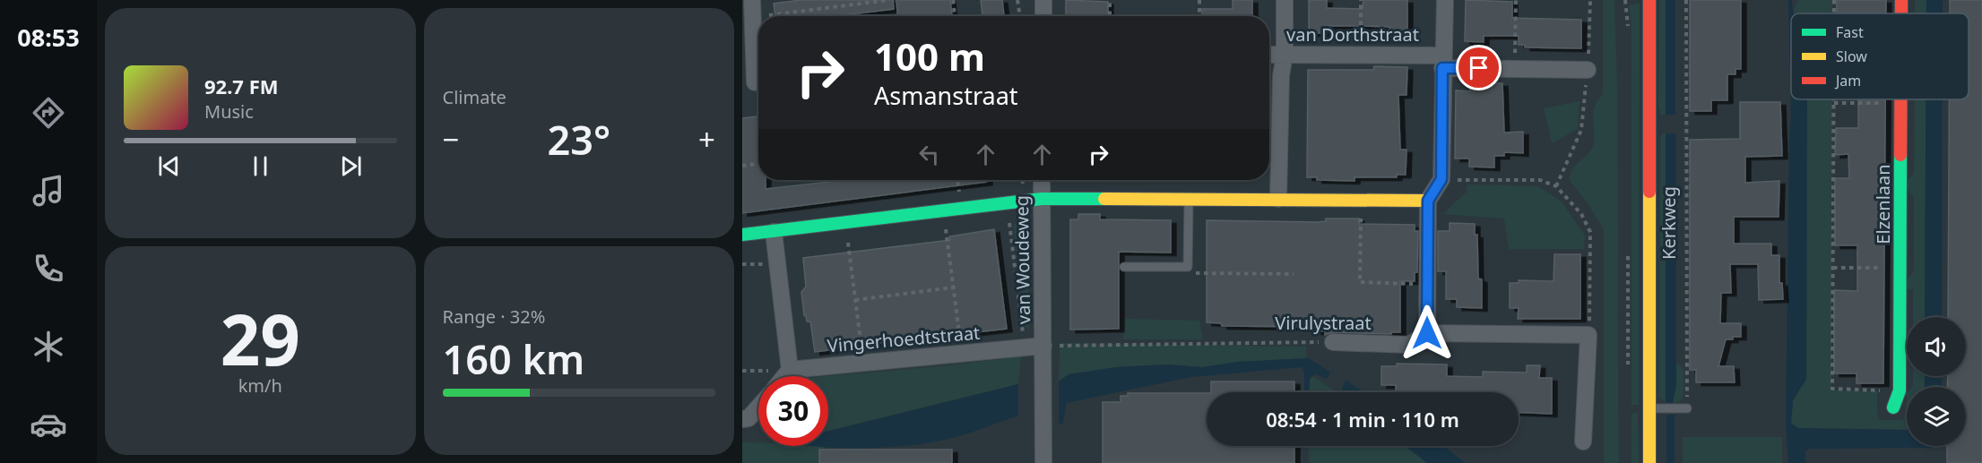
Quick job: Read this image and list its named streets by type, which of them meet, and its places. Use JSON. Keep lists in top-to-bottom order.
{
  "streets": {
    "street": [
      "van Dorthstraat",
      "Elzenlaan",
      "Kerkweg",
      "van Woudeweg",
      "Virulystraat",
      "Vingerhoedtstraat"
    ]
  },
  "crossings": [
    ["van Woudeweg", "Virulystraat"],
    ["van Woudeweg", "Vingerhoedtstraat"],
    ["Virulystraat", "Vingerhoedtstraat"]
  ],
  "legend": ["Fast", "Slow", "Jam"],
  "page": {
    "tabs": "08:53",
    "tile": [
      "Climate",
      ["29", "km/h"],
      ["Range · 32%", "160 km"]
    ],
    "turn": ["100 m", "Asmanstraat"],
    "song": ["92.7 FM", "Music"],
    "heat": ["−", "23°", "+"],
    "limit": "30",
    "trip": "08:54 · 1 min · 110 m"
  }
}
